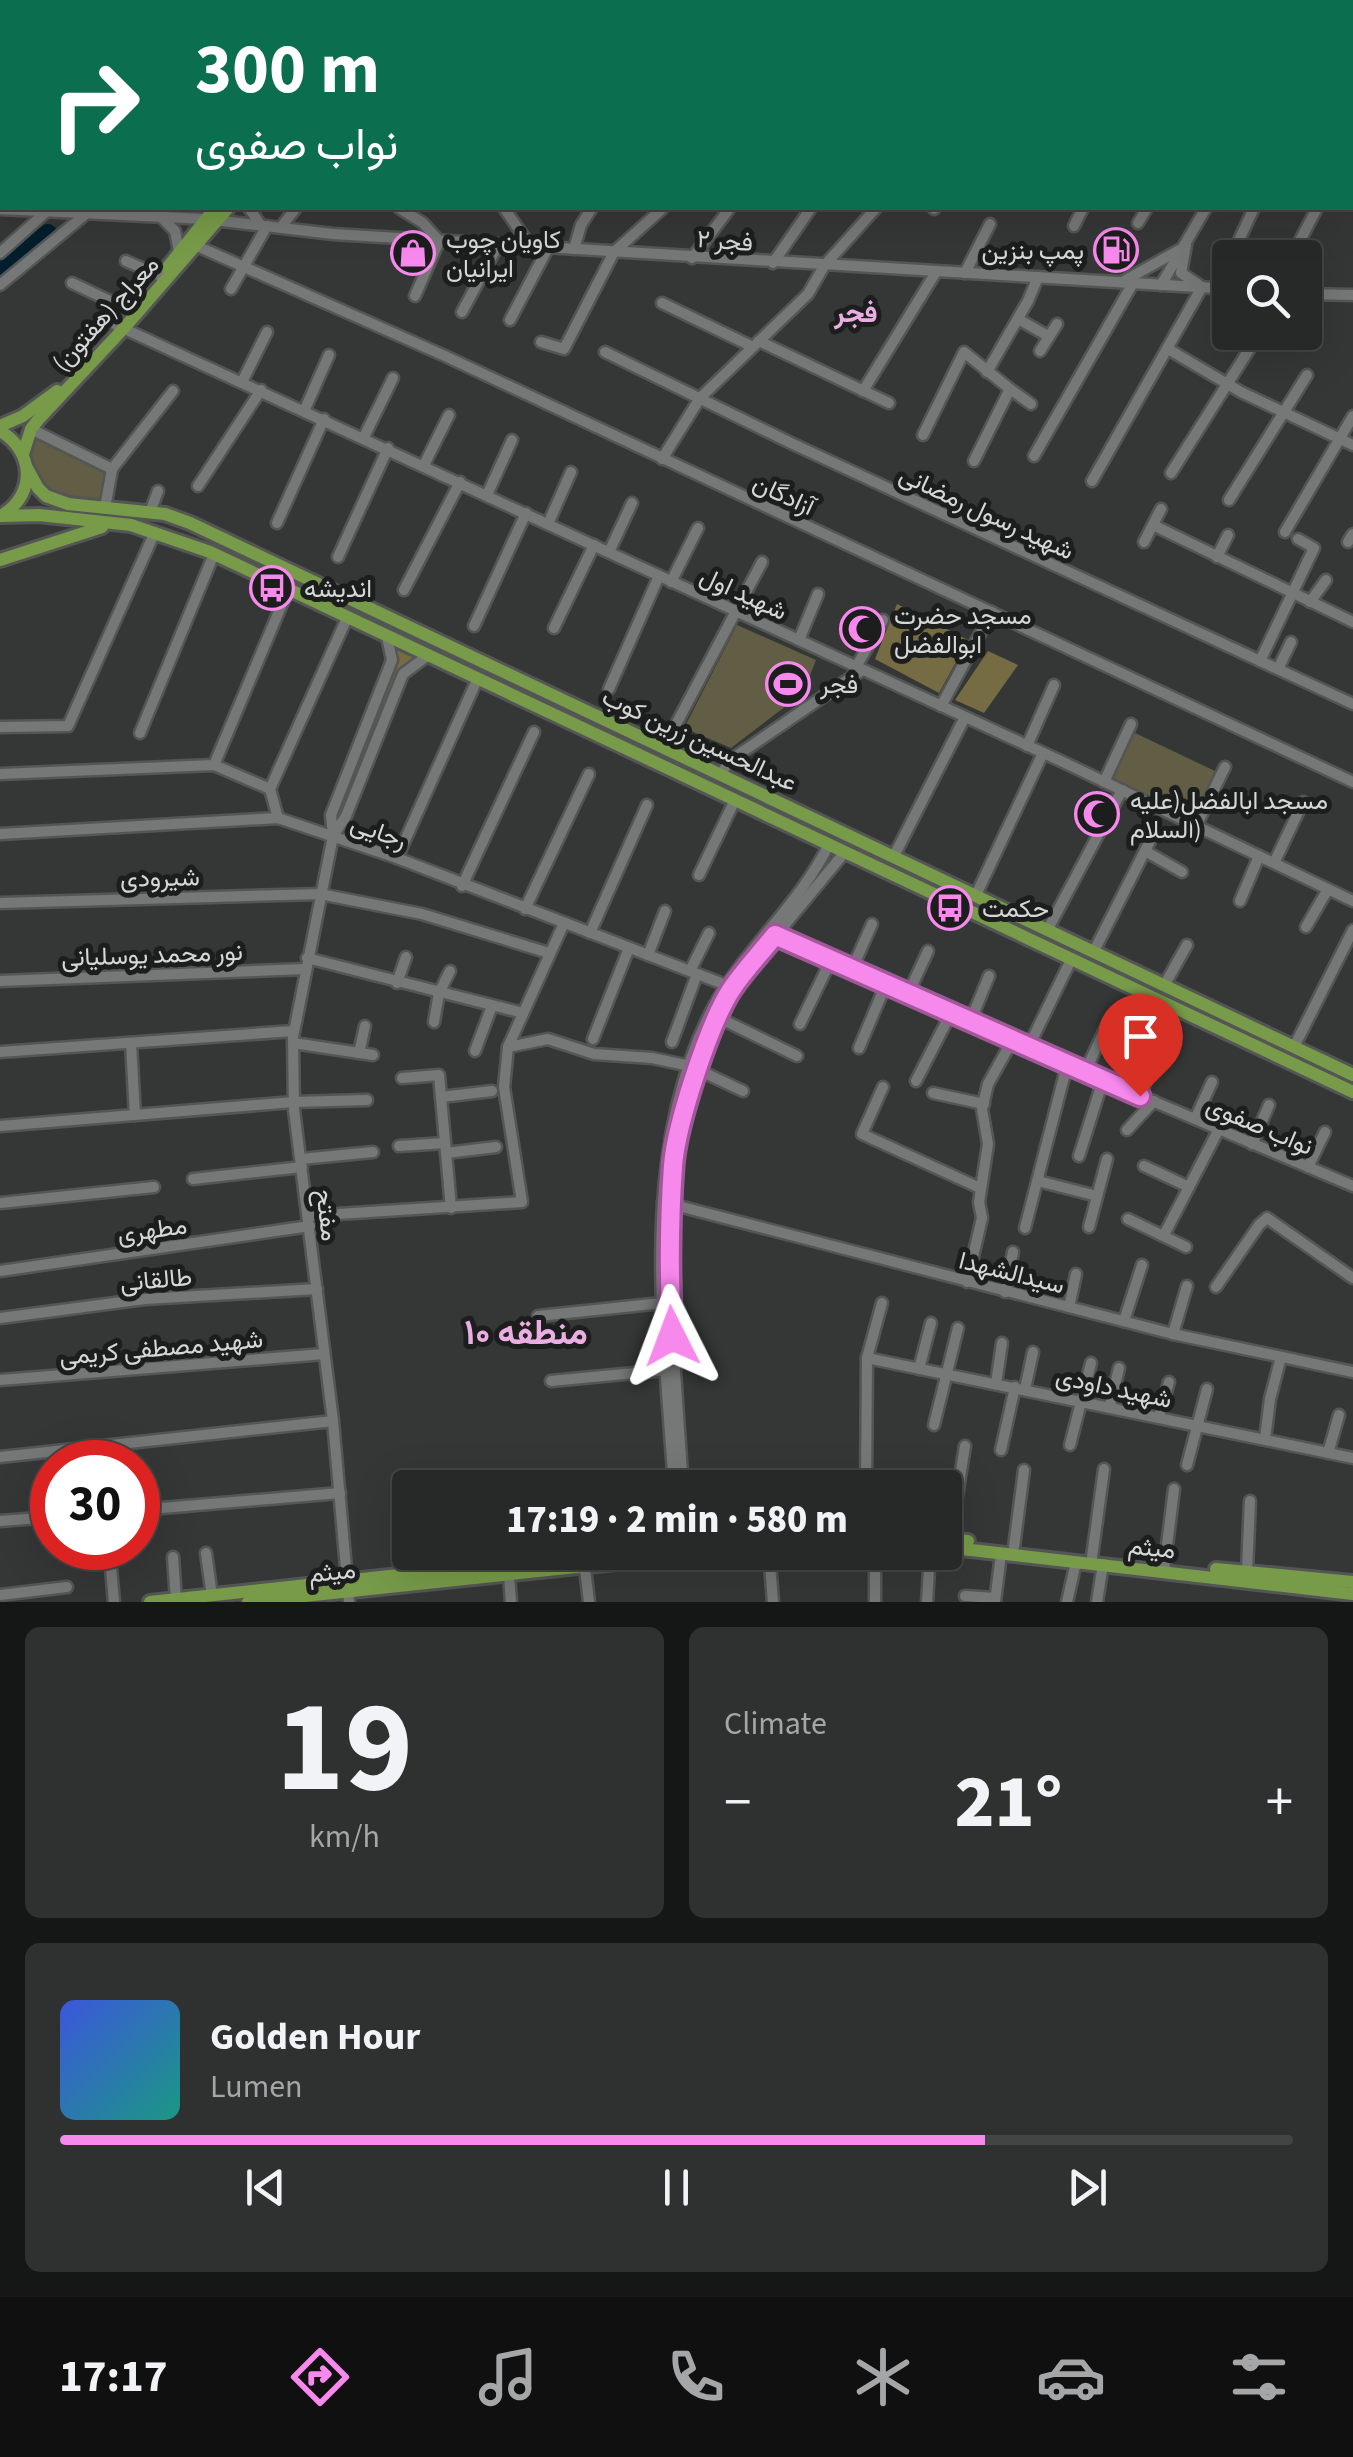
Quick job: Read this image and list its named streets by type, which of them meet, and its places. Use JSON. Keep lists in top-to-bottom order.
{
  "streets": {
    "main road": ["معراج (هفتون)", "عبدالحسین زرین کوب", "میثم"],
    "street": [
      "فجر ۲",
      "آزادگان",
      "شهید رسول رمضانی",
      "شهید اول",
      "رجایی",
      "شیرودی",
      "نور محمد یوسلیانی",
      "نواب صفوی",
      "مفتح",
      "مطهری",
      "سیدالشهدا",
      "طالقانی",
      "شهید مصطفی کریمی",
      "شهید داودی"
    ]
  },
  "crossings": [
    ["فجر ۲", "معراج (هفتون)"],
    ["معراج (هفتون)", "آزادگان"],
    ["معراج (هفتون)", "شهید اول"],
    ["عبدالحسین زرین کوب", "مفتح"],
    ["رجایی", "مفتح"],
    ["شیرودی", "مفتح"],
    ["نور محمد یوسلیانی", "مفتح"],
    ["مفتح", "مطهری"],
    ["مفتح", "طالقانی"],
    ["مفتح", "شهید مصطفی کریمی"],
    ["مفتح", "میثم"]
  ],
  "districts": ["فجر", "منطقه ۱۰"],
  "places": {
    "fuel station": ["پمپ بنزین"],
    "shop": ["کاویان چوب ایرانیان"],
    "bus stop": ["اندیشه", "حکمت"],
    "mosque": ["مسجد حضرت ابوالفضل", "مسجد ابالفضل(علیه السلام)"],
    "sports": ["فجر"]
  },
  "page": {
    "turn": ["300 m", "نواب صفوی"],
    "limit": "30",
    "trip": "17:19 · 2 min · 580 m",
    "tile": [
      ["19", "km/h"],
      "Climate"
    ],
    "heat": ["−", "21°", "+"],
    "song": ["Golden Hour", "Lumen"],
    "tabs": "17:17"
  }
}
